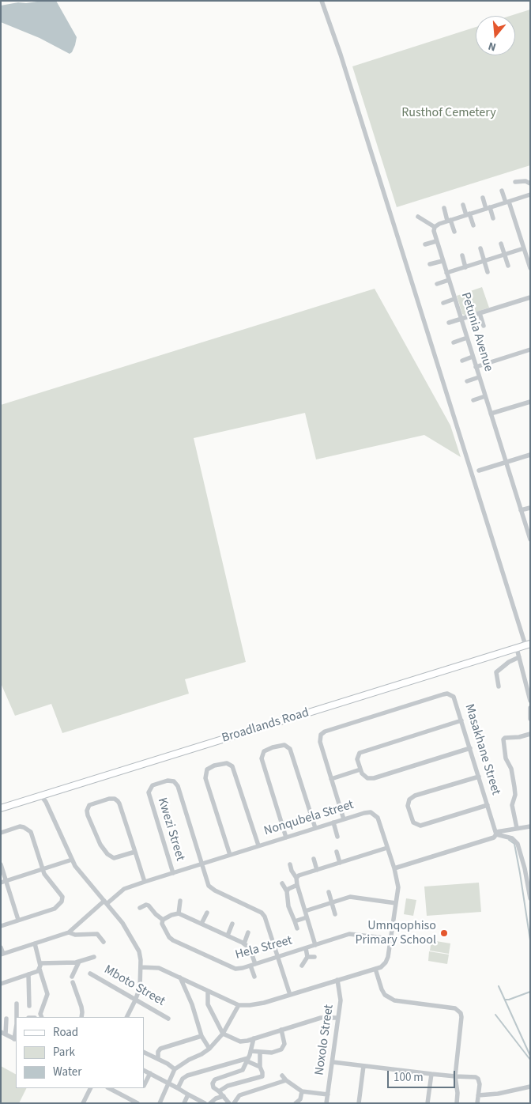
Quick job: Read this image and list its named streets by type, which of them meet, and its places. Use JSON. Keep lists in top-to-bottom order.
{
  "streets": {
    "main road": ["Broadlands Road"],
    "street": [
      "Petunia Avenue",
      "Masakhane Street",
      "Nonqubela Street",
      "Kwezi Street",
      "Hela Street",
      "Mboto Street",
      "Noxolo Street"
    ]
  },
  "crossings": [
    ["Masakhane Street", "Nonqubela Street"],
    ["Nonqubela Street", "Kwezi Street"],
    ["Nonqubela Street", "Hela Street"],
    ["Nonqubela Street", "Noxolo Street"]
  ],
  "parks": ["Rusthof Cemetery"],
  "places": ["Umnqophiso Primary School"],
  "legend": ["Road", "Park", "Water"],
  "scale_bar": "100 m",
  "north": "bottom"
}
